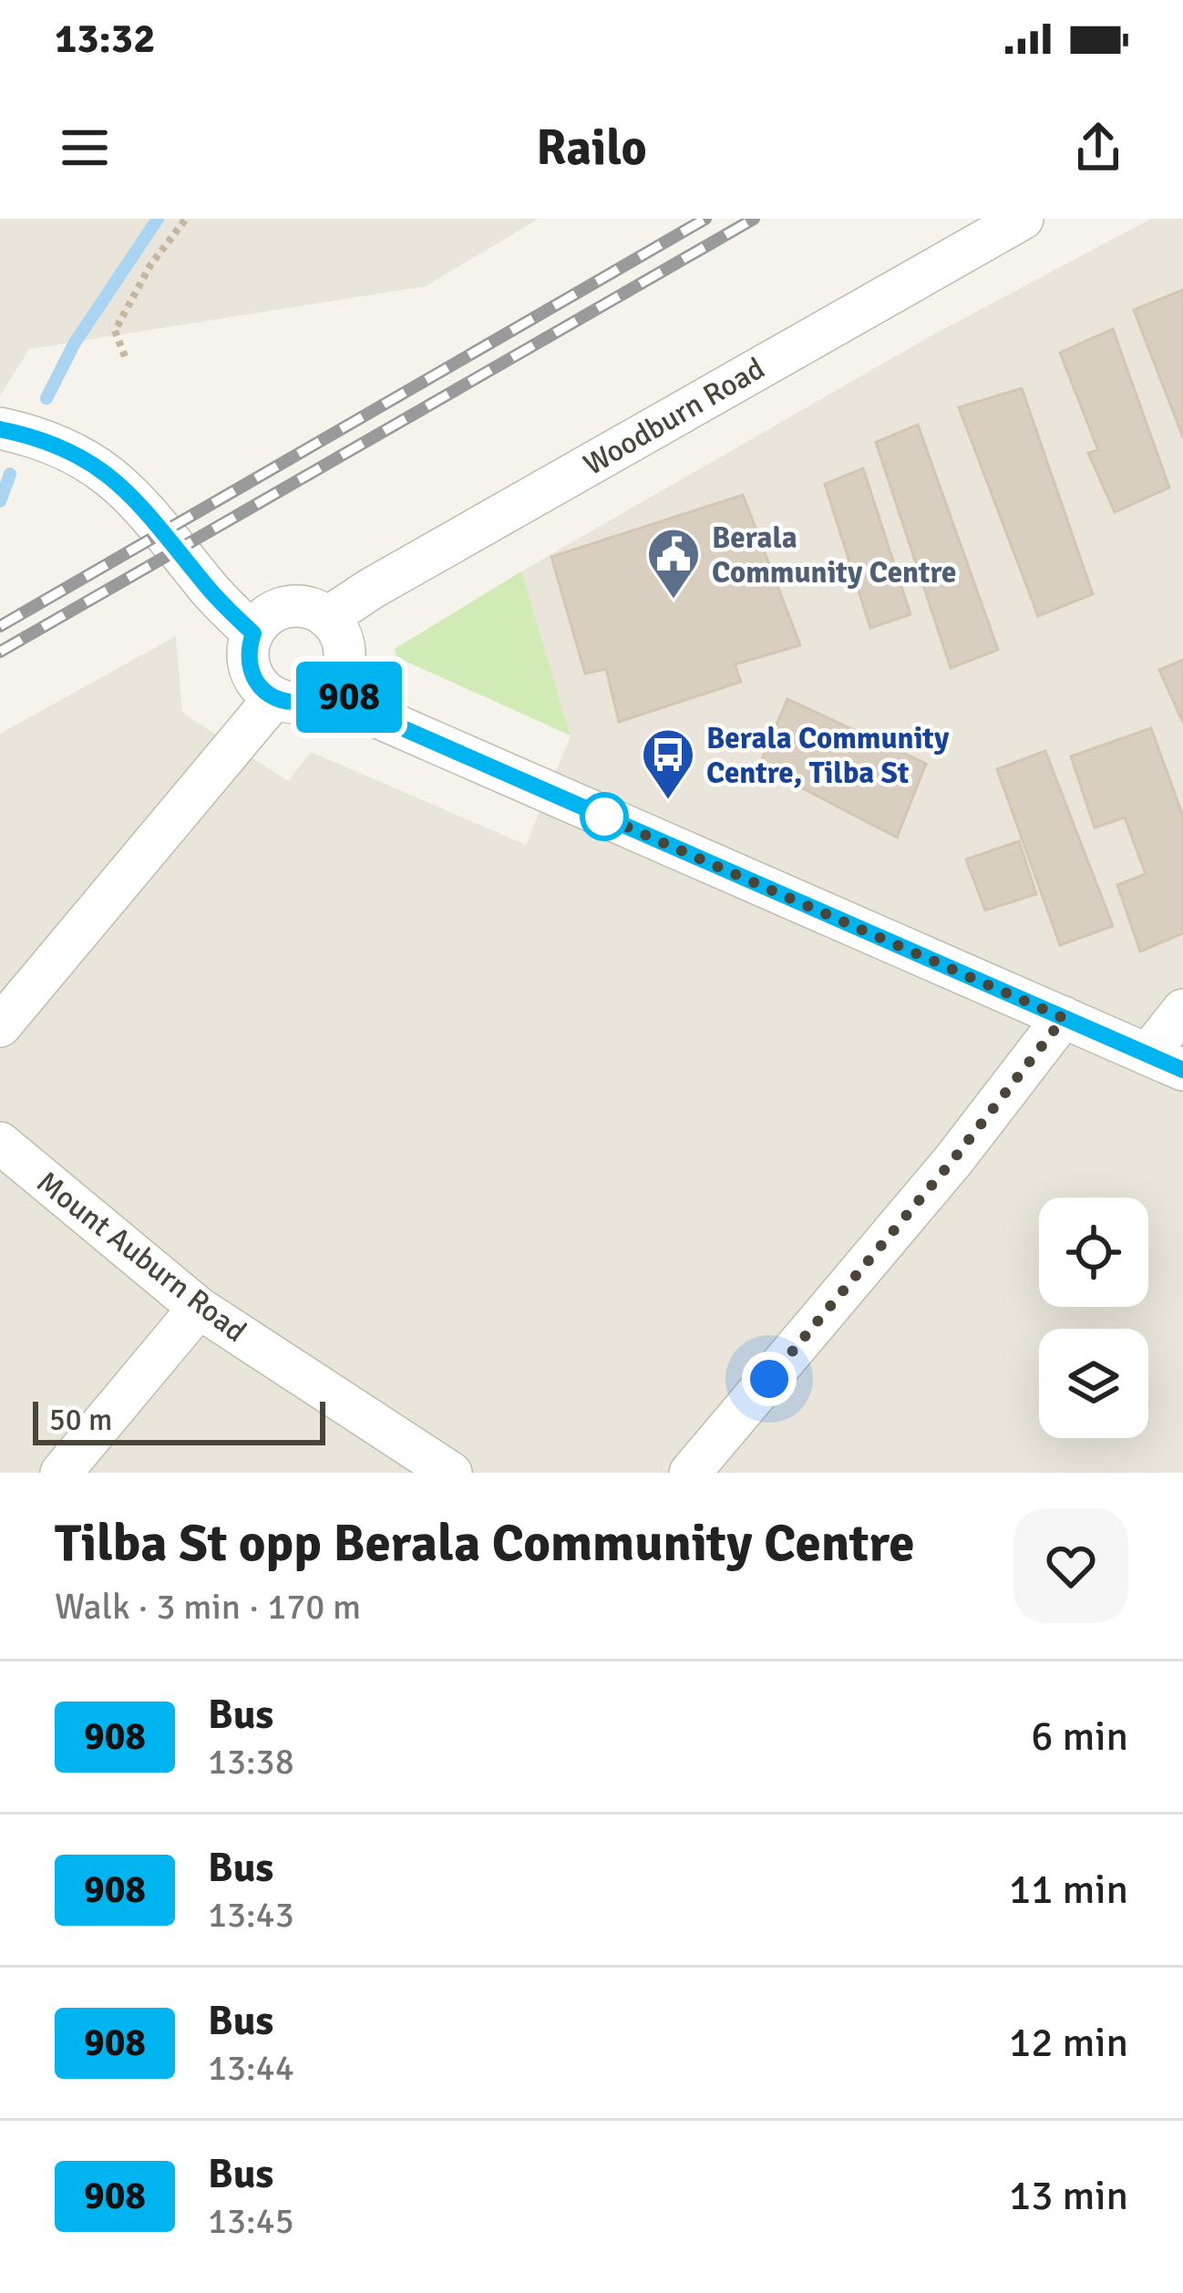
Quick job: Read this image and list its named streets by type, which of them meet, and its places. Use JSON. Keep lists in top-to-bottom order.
{
  "streets": {
    "street": ["Woodburn Road", "Mount Auburn Road"]
  },
  "places": {
    "public building": ["Berala Community Centre"],
    "bus stop": ["Berala Community Centre, Tilba St"]
  },
  "lines": ["bus line 908"],
  "scale_bar": "50 m",
  "page": {
    "status": "13:32",
    "header": "Railo",
    "on_map": "908",
    "scale": "50 m",
    "heading": ["Tilba St opp Berala Community Centre", "Walk · 3 min · 170 m"],
    "list": [
      {
        "mark": "908",
        "name": "Bus",
        "note": "13:38",
        "value": "6 min"
      },
      {
        "mark": "908",
        "name": "Bus",
        "note": "13:43",
        "value": "11 min"
      },
      {
        "mark": "908",
        "name": "Bus",
        "note": "13:44",
        "value": "12 min"
      },
      {
        "mark": "908",
        "name": "Bus",
        "note": "13:45",
        "value": "13 min"
      }
    ]
  }
}
